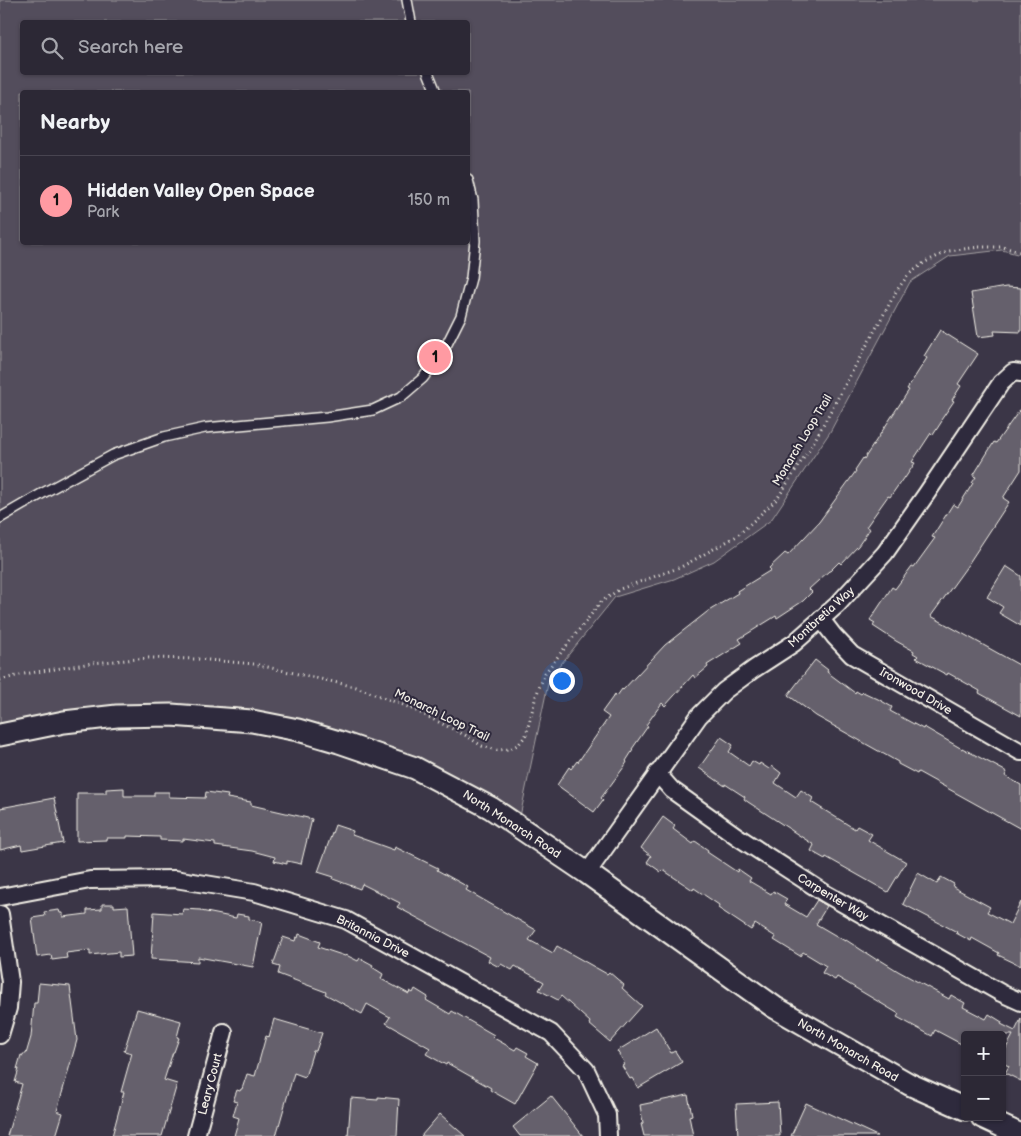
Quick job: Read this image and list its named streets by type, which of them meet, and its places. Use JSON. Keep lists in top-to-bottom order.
{
  "streets": {
    "street": [
      "Montbretia Way",
      "Ironwood Drive",
      "North Monarch Road",
      "Carpenter Way",
      "Britannia Drive",
      "Leary Court"
    ],
    "path": ["Monarch Loop Trail"]
  },
  "crossings": [
    ["Montbretia Way", "Ironwood Drive"],
    ["Montbretia Way", "North Monarch Road"],
    ["Montbretia Way", "Carpenter Way"]
  ],
  "page": {
    "search": "Search here",
    "heading": "Nearby",
    "list": [
      {
        "mark": "1",
        "name": "Hidden Valley Open Space",
        "note": "Park",
        "value": "150 m"
      }
    ],
    "pins": "1",
    "map_buttons": ["+", "−"]
  }
}
